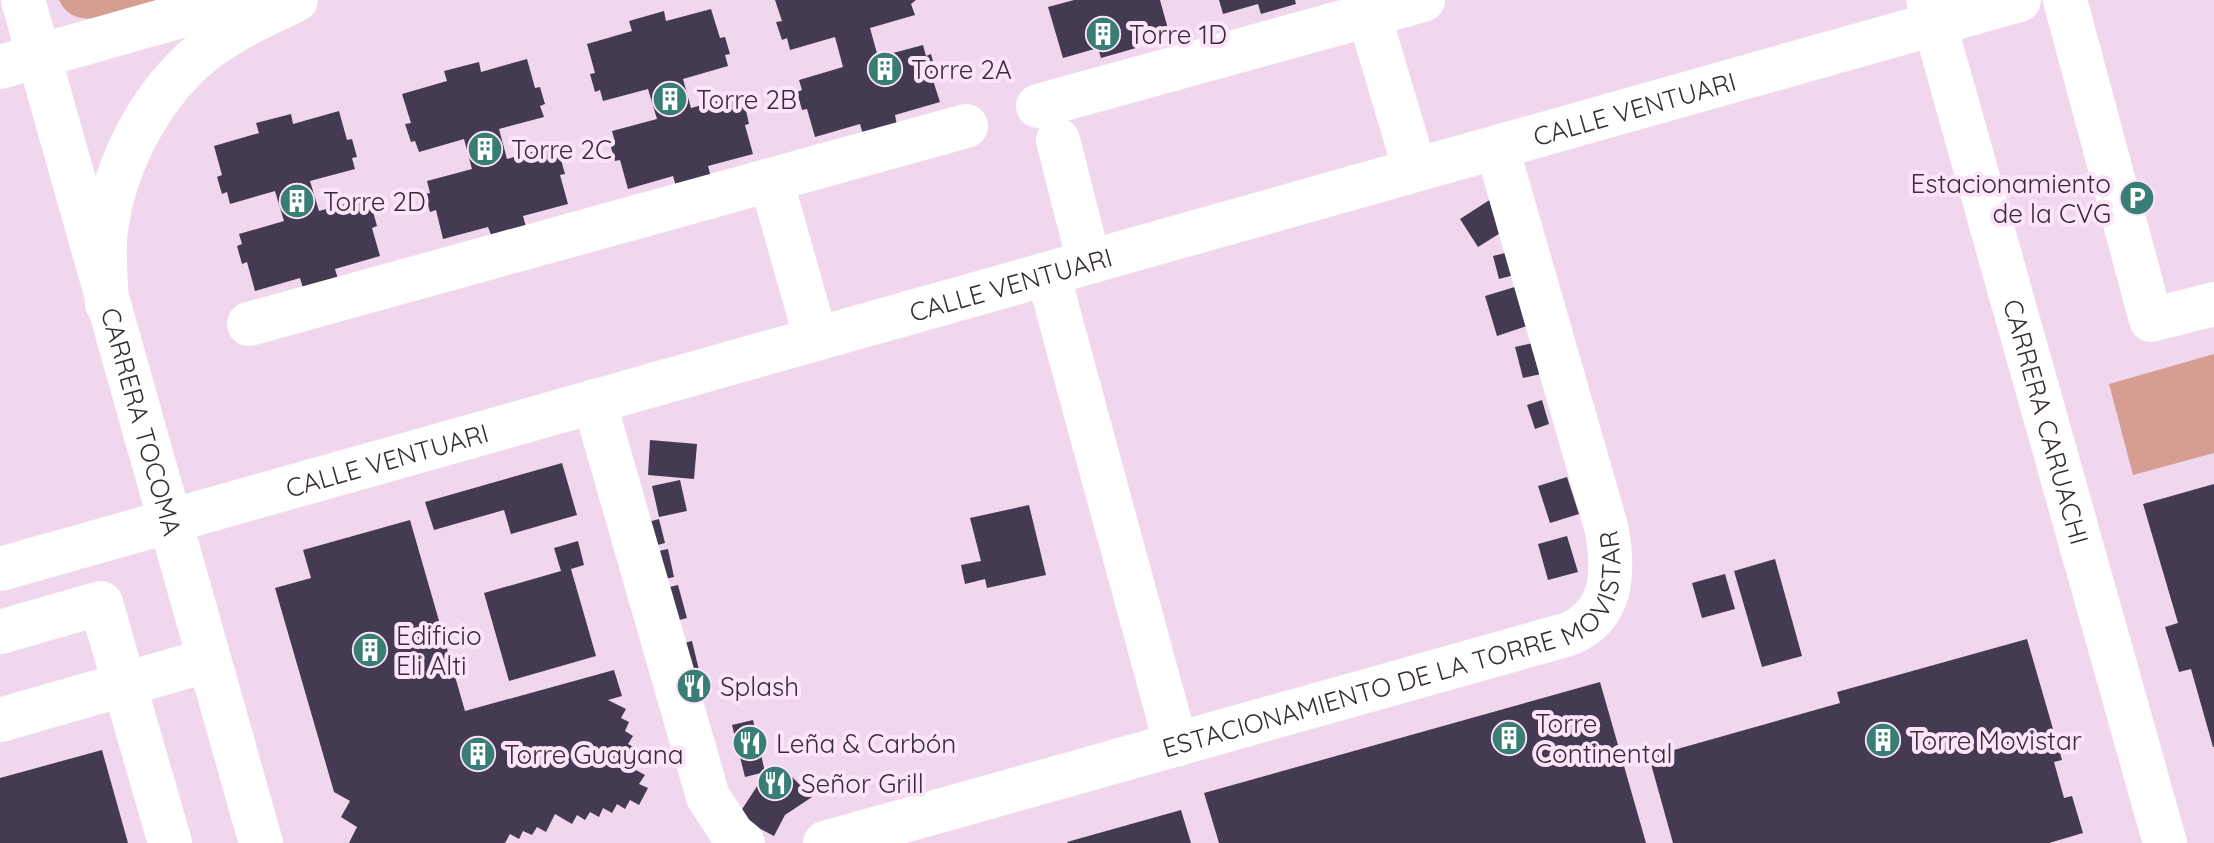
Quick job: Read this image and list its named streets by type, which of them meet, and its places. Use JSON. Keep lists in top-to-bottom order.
{
  "streets": {
    "street": [
      "CALLE VENTUARI",
      "CARRERA CARUACHI",
      "CARRERA TOCOMA",
      "ESTACIONAMIENTO DE LA TORRE MOVISTAR"
    ]
  },
  "crossings": [
    ["CALLE VENTUARI", "CARRERA CARUACHI"],
    ["CALLE VENTUARI", "CARRERA TOCOMA"],
    ["CALLE VENTUARI", "ESTACIONAMIENTO DE LA TORRE MOVISTAR"]
  ],
  "places": {
    "building": [
      "Torre 1D",
      "Torre 2A",
      "Torre 2B",
      "Torre 2C",
      "Torre 2D",
      "Edificio Eli Alti",
      "Torre Continental",
      "Torre Movistar",
      "Torre Guayana"
    ],
    "parking": ["Estacionamiento de la CVG"],
    "restaurant": ["Splash", "Leña & Carbón", "Señor Grill"]
  }
}
